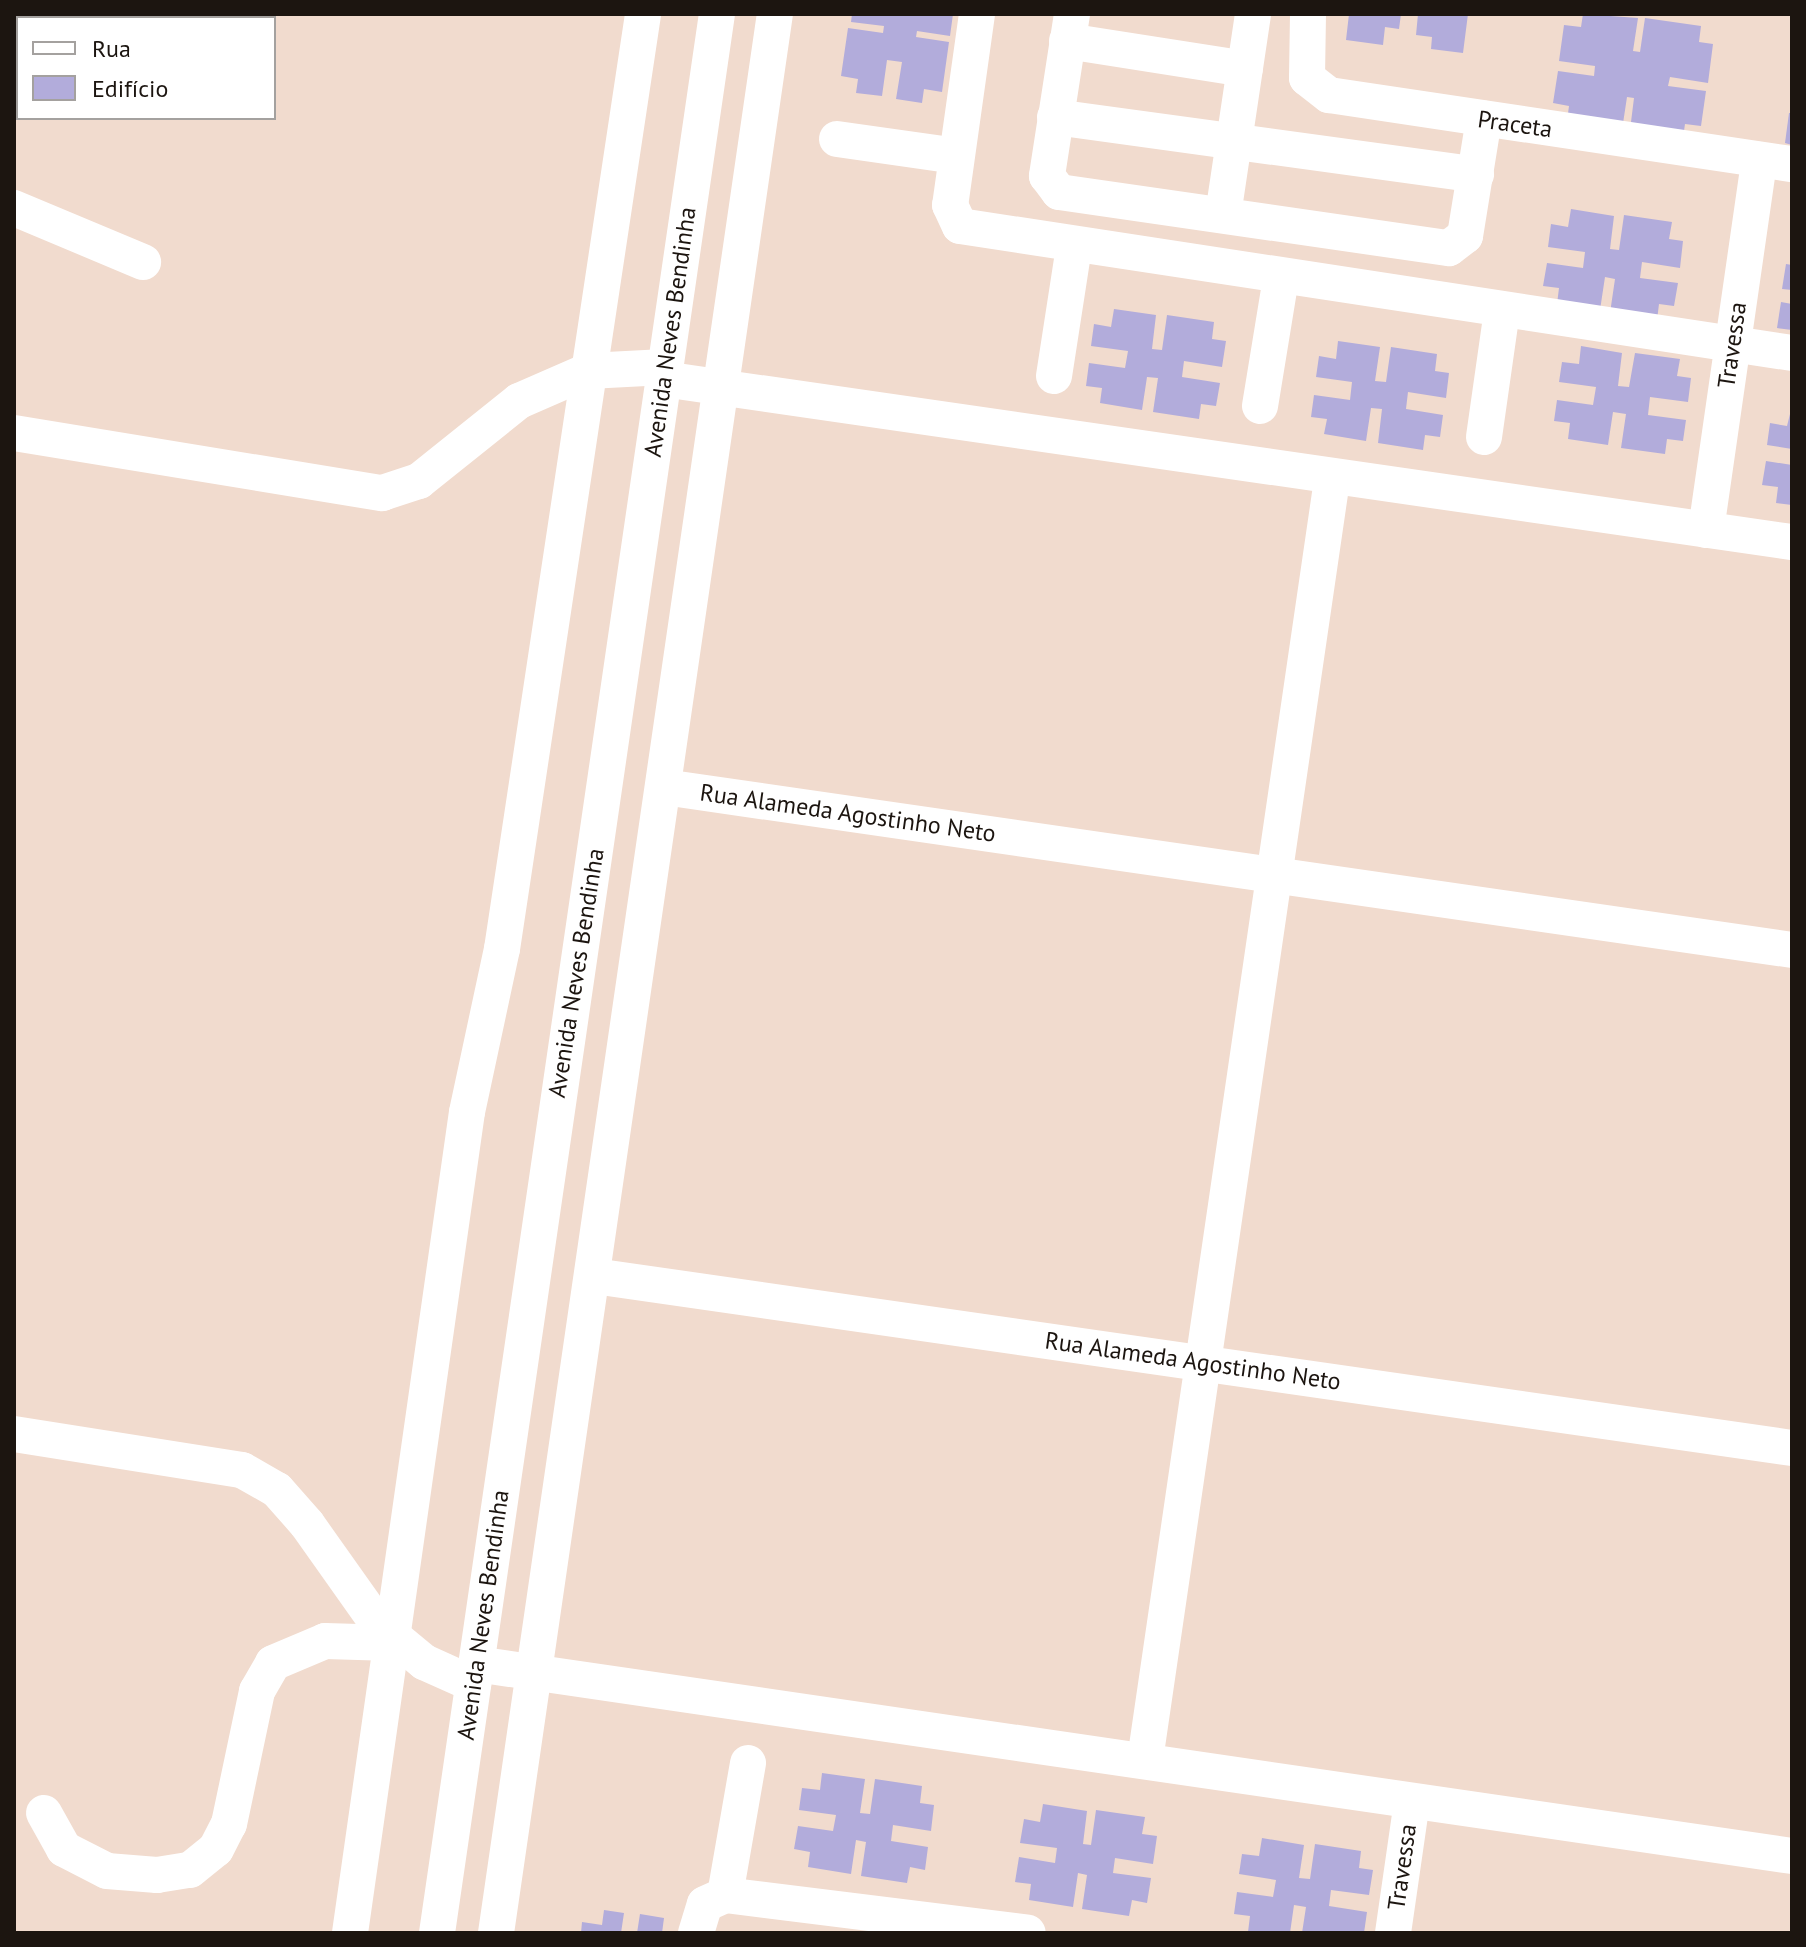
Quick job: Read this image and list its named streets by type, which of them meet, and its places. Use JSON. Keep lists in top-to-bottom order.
{
  "streets": {
    "street": [
      "Praceta",
      "Avenida Neves Bendinha",
      "Travessa",
      "Rua Alameda Agostinho Neto"
    ]
  },
  "crossings": [
    ["Praceta", "Travessa"]
  ],
  "legend": ["Rua", "Edifício"]
}
